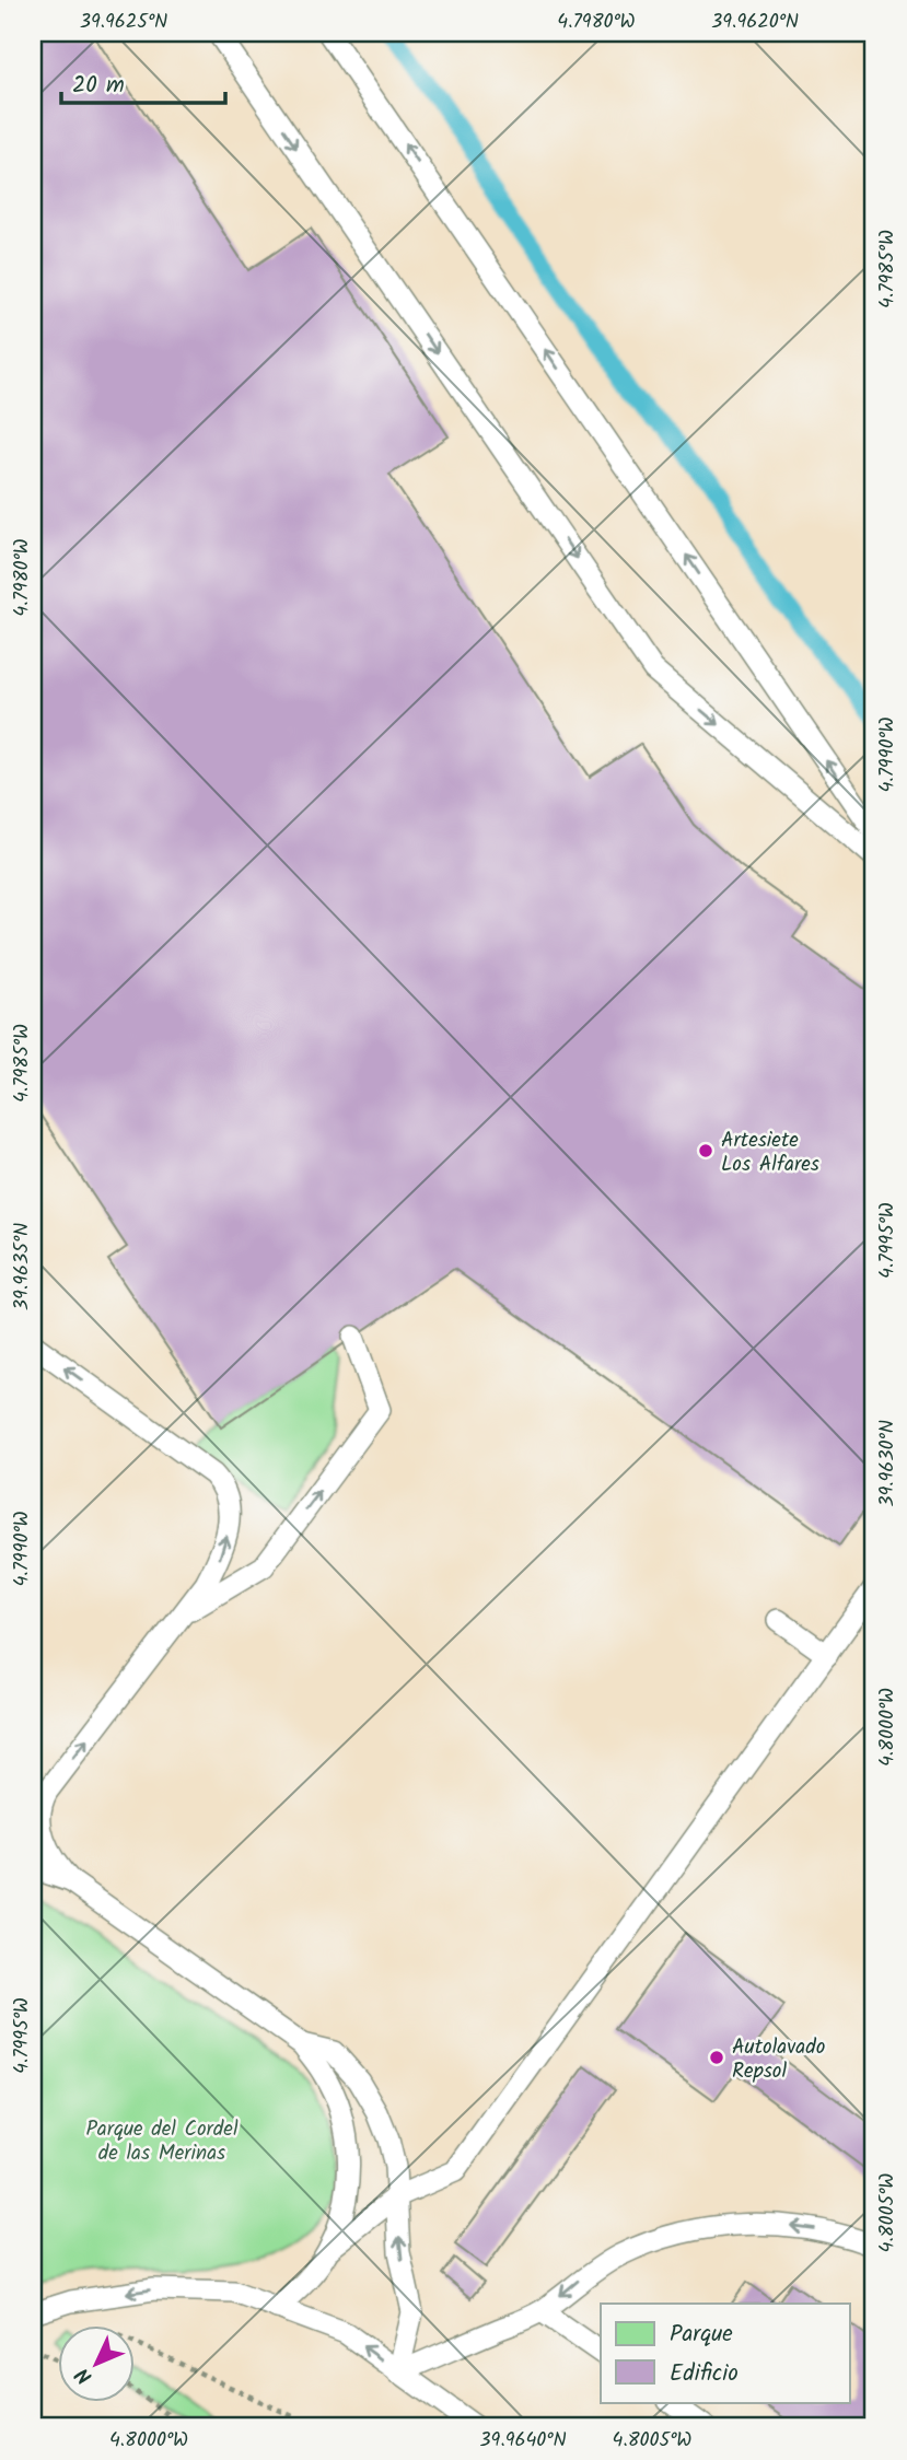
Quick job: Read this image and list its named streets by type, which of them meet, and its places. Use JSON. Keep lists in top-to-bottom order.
{
  "parks": ["Parque del Cordel de las Merinas"],
  "places": ["Artesiete Los Alfares", "Autolavado Repsol"],
  "legend": ["Parque", "Edificio"],
  "scale_bar": "20 m",
  "north": "bottom left",
  "coordinates": [
    "39.9625°N",
    "4.7980°W",
    "39.9620°N",
    "4.7985°W",
    "4.7990°W",
    "4.7995°W",
    "39.9635°N",
    "39.9630°N",
    "4.8000°W",
    "4.8005°W",
    "39.9640°N"
  ]
}
